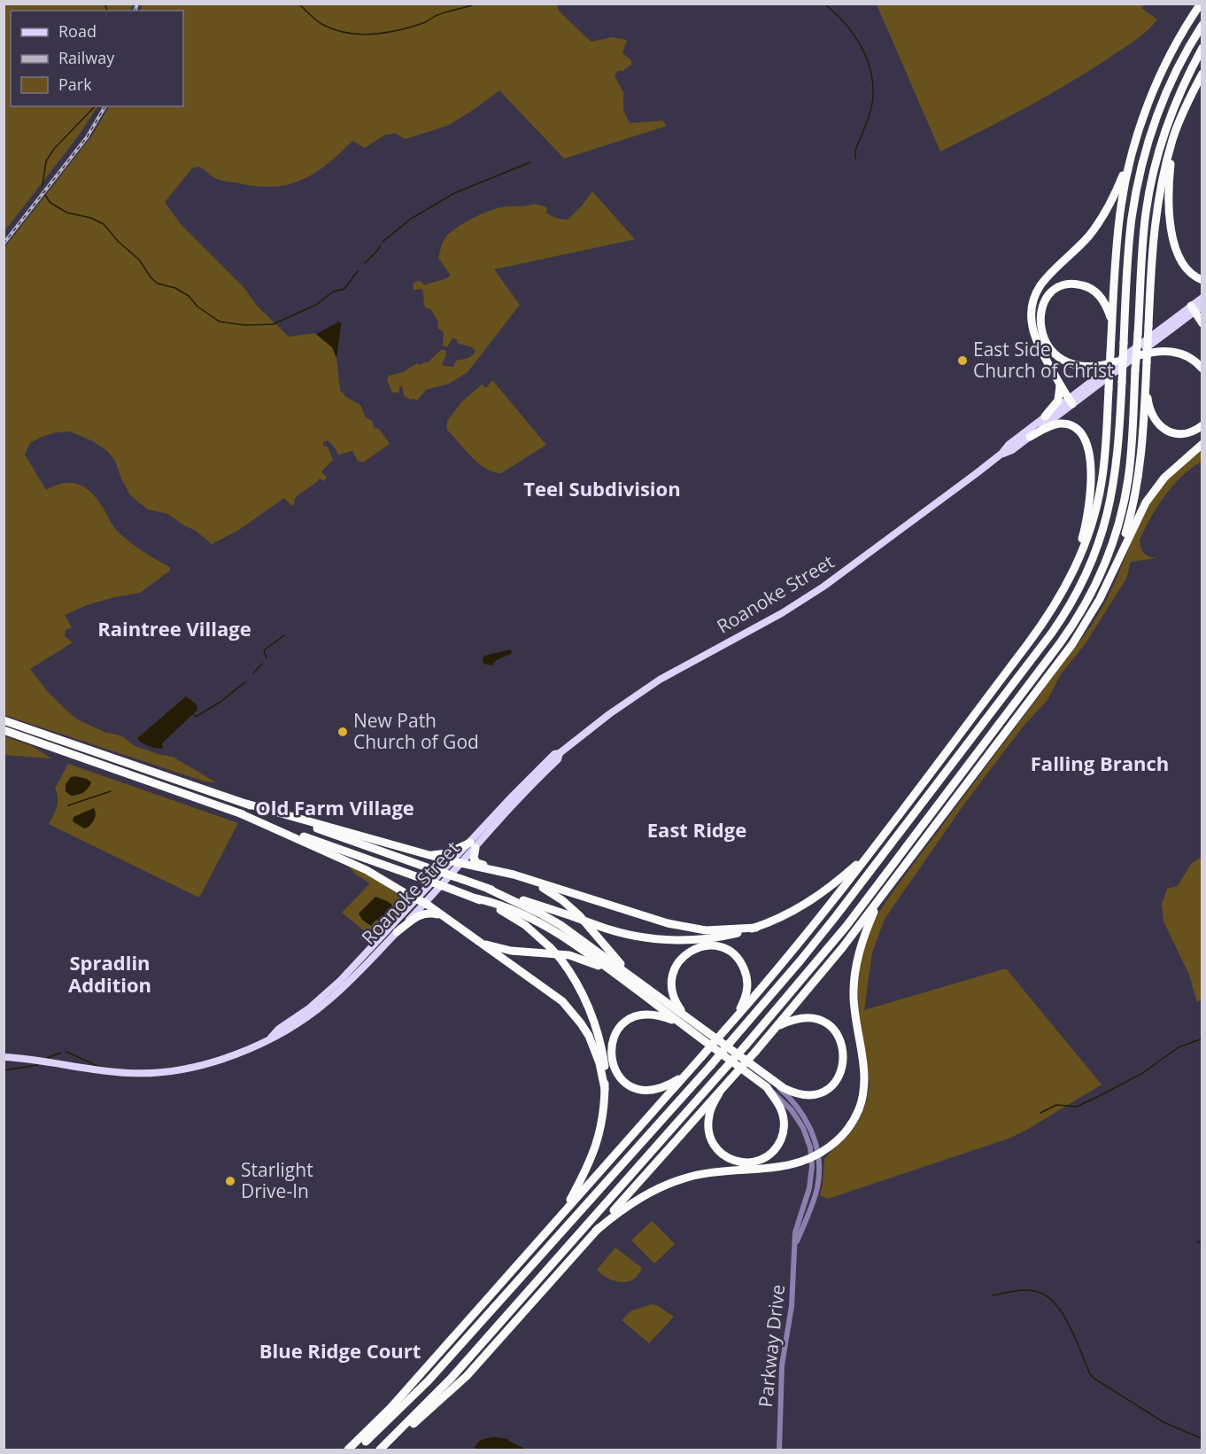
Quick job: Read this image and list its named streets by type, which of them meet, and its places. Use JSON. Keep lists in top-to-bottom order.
{
  "streets": {
    "main road": ["Roanoke Street"],
    "street": ["Parkway Drive"]
  },
  "districts": [
    "Teel Subdivision",
    "Raintree Village",
    "Falling Branch",
    "Old Farm Village",
    "East Ridge",
    "Spradlin Addition",
    "Blue Ridge Court"
  ],
  "places": ["East Side Church of Christ", "New Path Church of God", "Starlight Drive-In"],
  "legend": ["Road", "Railway", "Park"]
}
